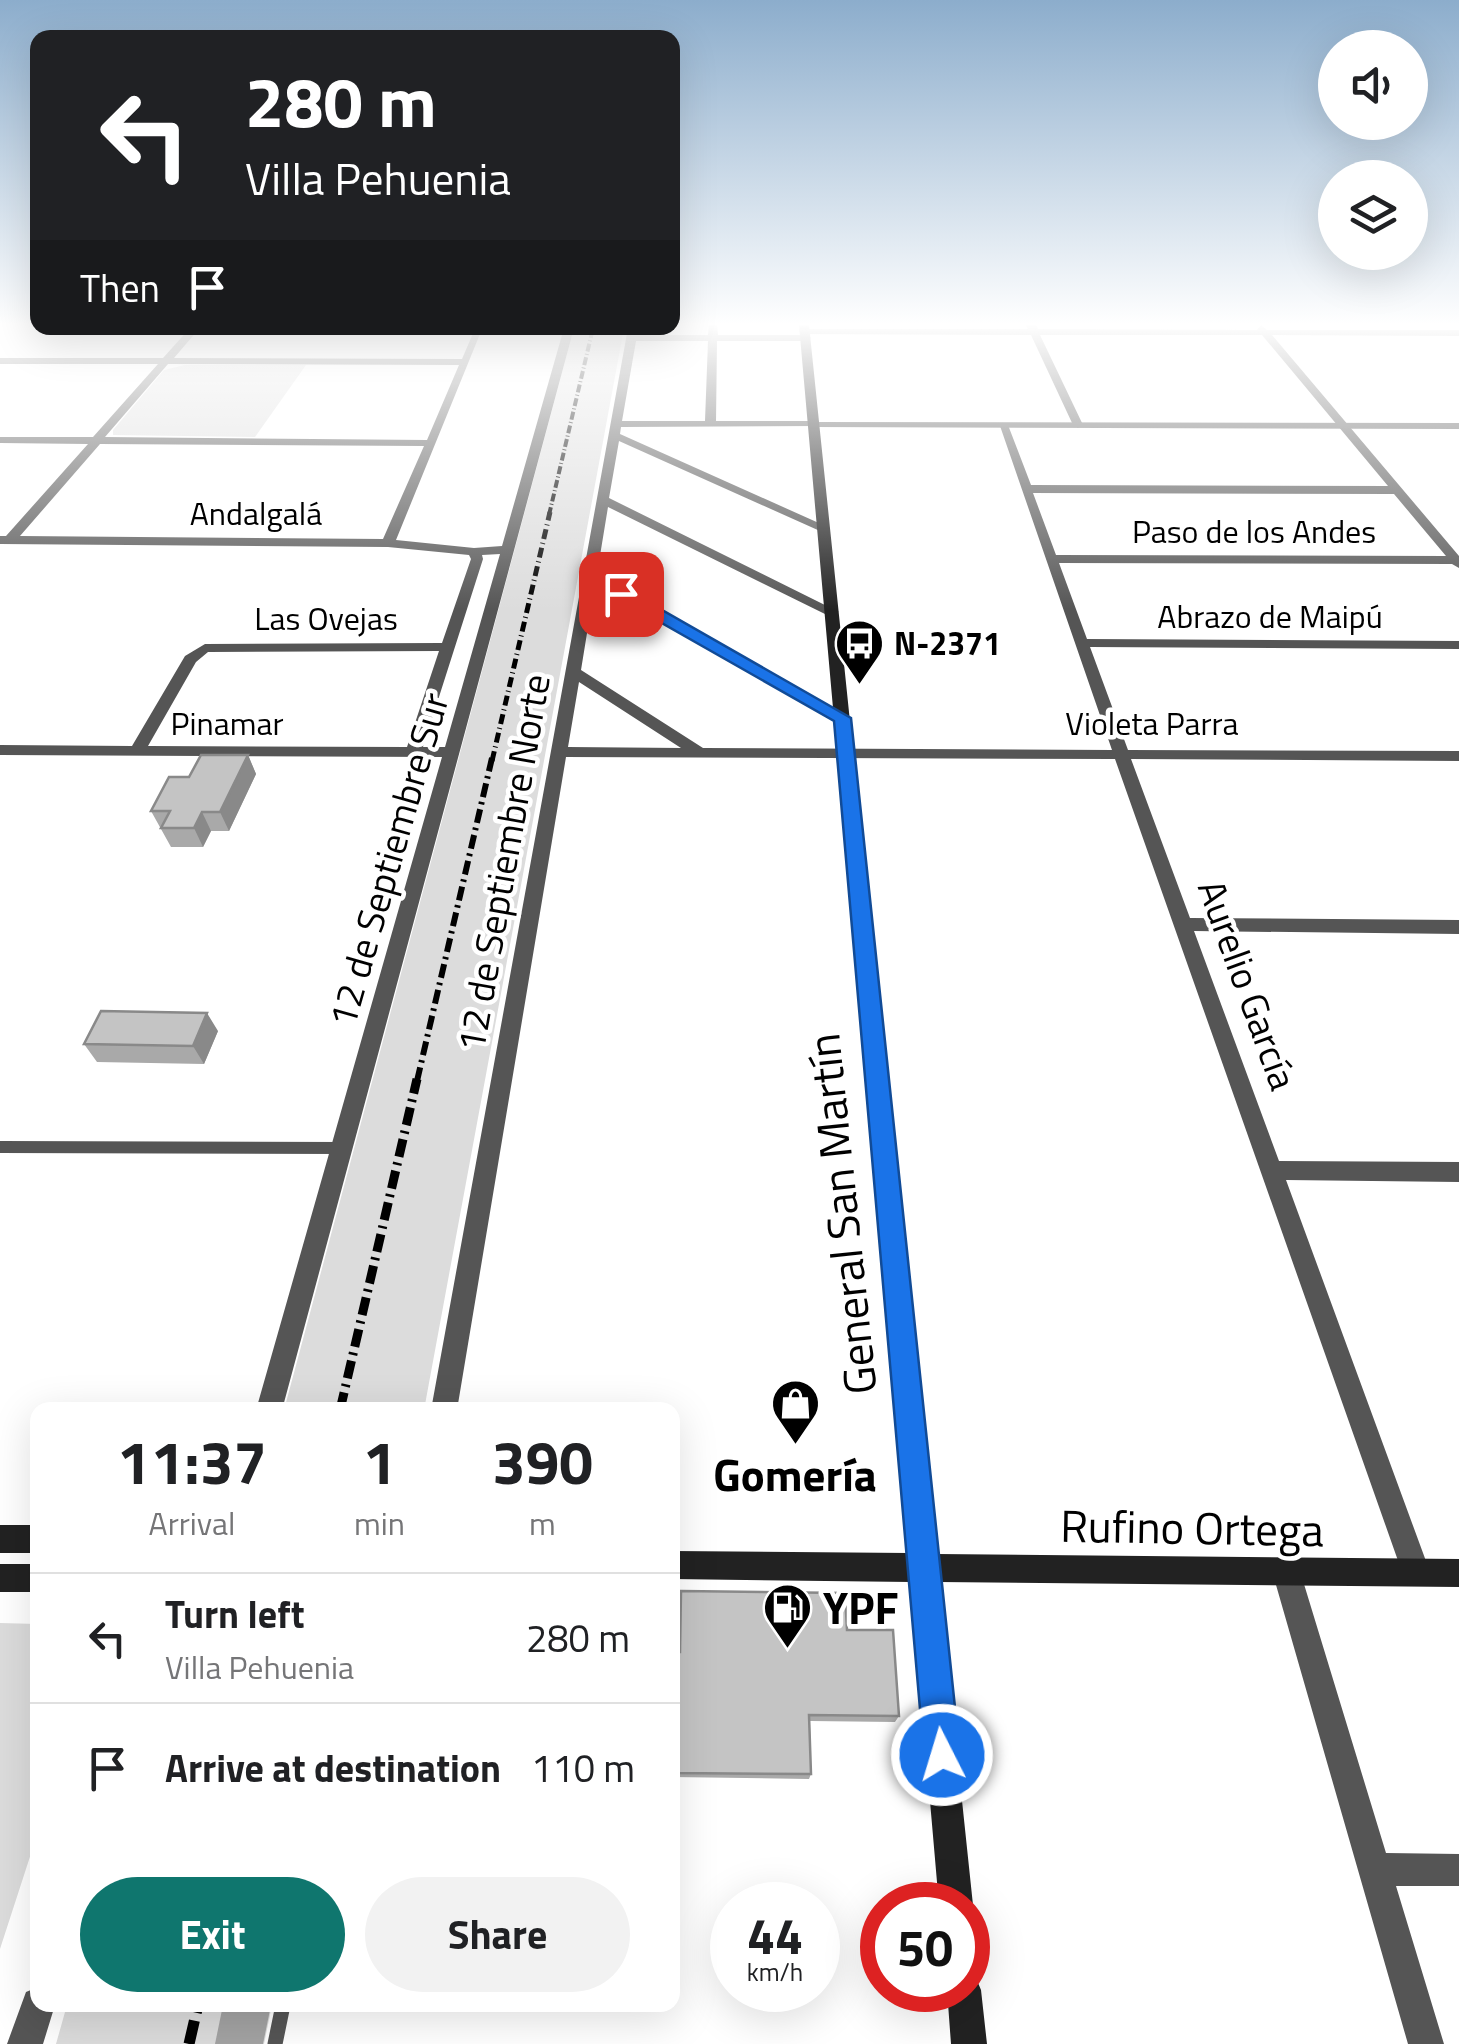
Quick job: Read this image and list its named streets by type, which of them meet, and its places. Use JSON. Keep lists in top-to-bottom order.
{
  "streets": {
    "main road": ["General San Martín", "Rufino Ortega"],
    "street": [
      "Andalgalá",
      "Paso de los Andes",
      "Abrazo de Maipú",
      "Las Ovejas",
      "Pinamar",
      "Violeta Parra",
      "12 de Septiembre Sur",
      "12 de Septiembre Norte",
      "Aurelio García"
    ]
  },
  "crossings": [
    ["Andalgalá", "12 de Septiembre Sur"],
    ["Paso de los Andes", "Aurelio García"],
    ["Abrazo de Maipú", "Aurelio García"],
    ["Las Ovejas", "Pinamar"],
    ["Pinamar", "12 de Septiembre Sur"],
    ["Violeta Parra", "Aurelio García"],
    ["Violeta Parra", "General San Martín"],
    ["Aurelio García", "Rufino Ortega"],
    ["General San Martín", "Rufino Ortega"]
  ],
  "places": {
    "bus stop": ["N-2371"],
    "shop": ["Gomería"],
    "fuel station": ["YPF"]
  },
  "page": {
    "turn": ["280 m", "Villa Pehuenia"],
    "then": "Then",
    "eta": [
      "11:37",
      "Arrival",
      "1",
      "min",
      "390",
      "m"
    ],
    "list": [
      {
        "name": "Turn left",
        "note": "Villa Pehuenia",
        "value": "280 m"
      },
      {
        "name": "Arrive at destination",
        "value": "110 m"
      }
    ],
    "buttons": ["Exit", "Share"],
    "speed": "44 km/h",
    "limit": "50"
  }
}
